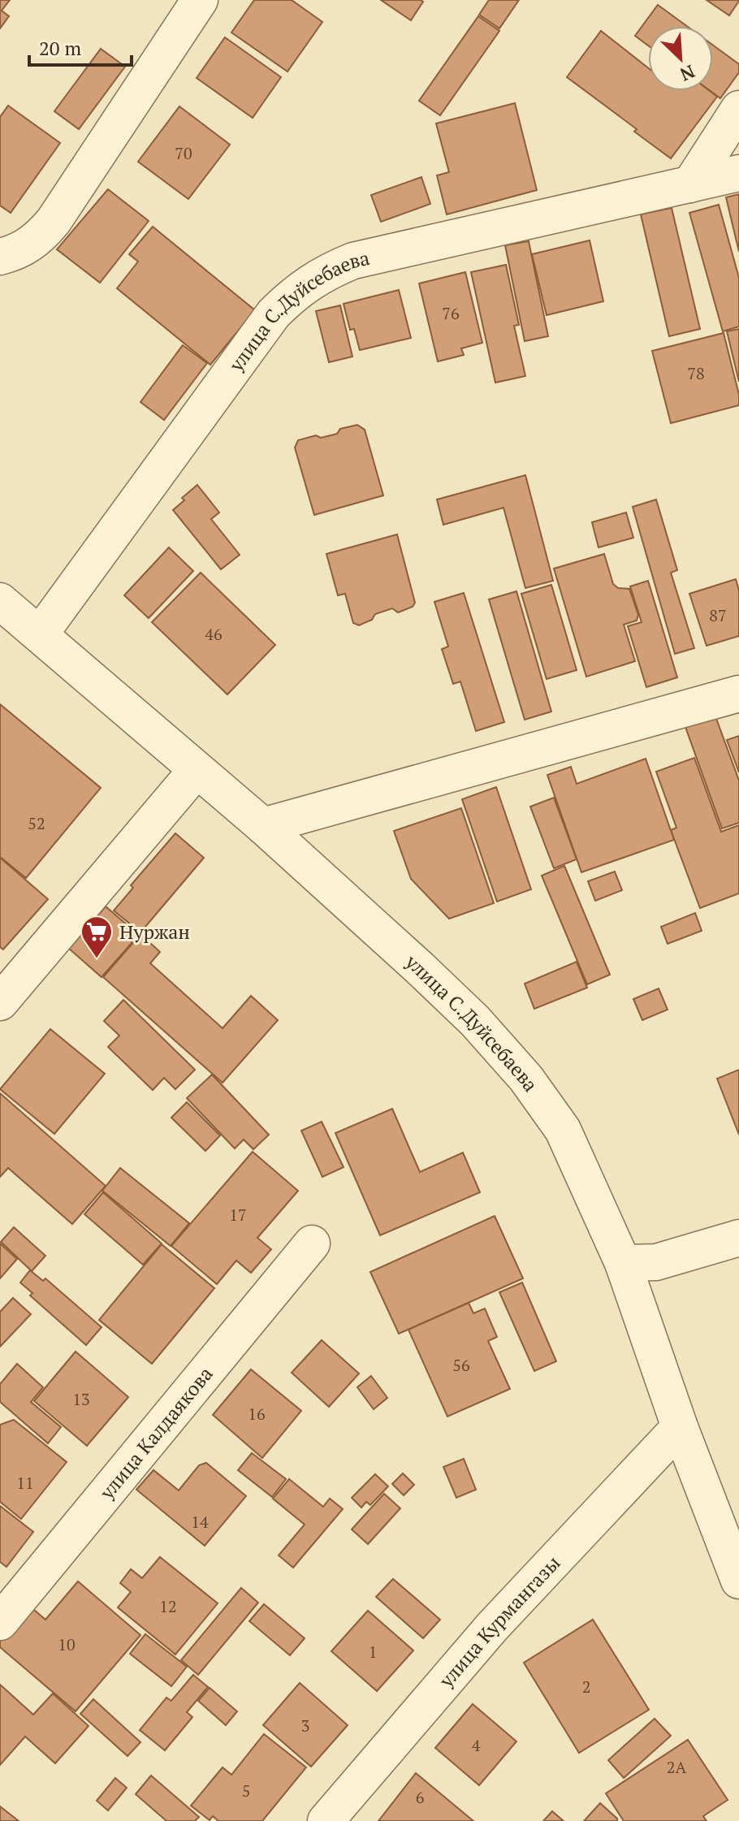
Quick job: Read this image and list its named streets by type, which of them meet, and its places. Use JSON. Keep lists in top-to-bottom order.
{
  "streets": {
    "street": ["улица С.Дуйсебаева", "улица Калдаякова", "улица Курмангазы"]
  },
  "crossings": [
    ["улица С.Дуйсебаева", "улица Курмангазы"]
  ],
  "places": {
    "supermarket": ["Нуржан"]
  },
  "house_numbers": [
    "70",
    "76",
    "78",
    "87",
    "46",
    "52",
    "17",
    "56",
    "13",
    "16",
    "11",
    "14",
    "12",
    "10",
    "1",
    "2",
    "3",
    "4",
    "2А",
    "5",
    "6"
  ],
  "scale_bar": "20 m",
  "north": "bottom right"
}
